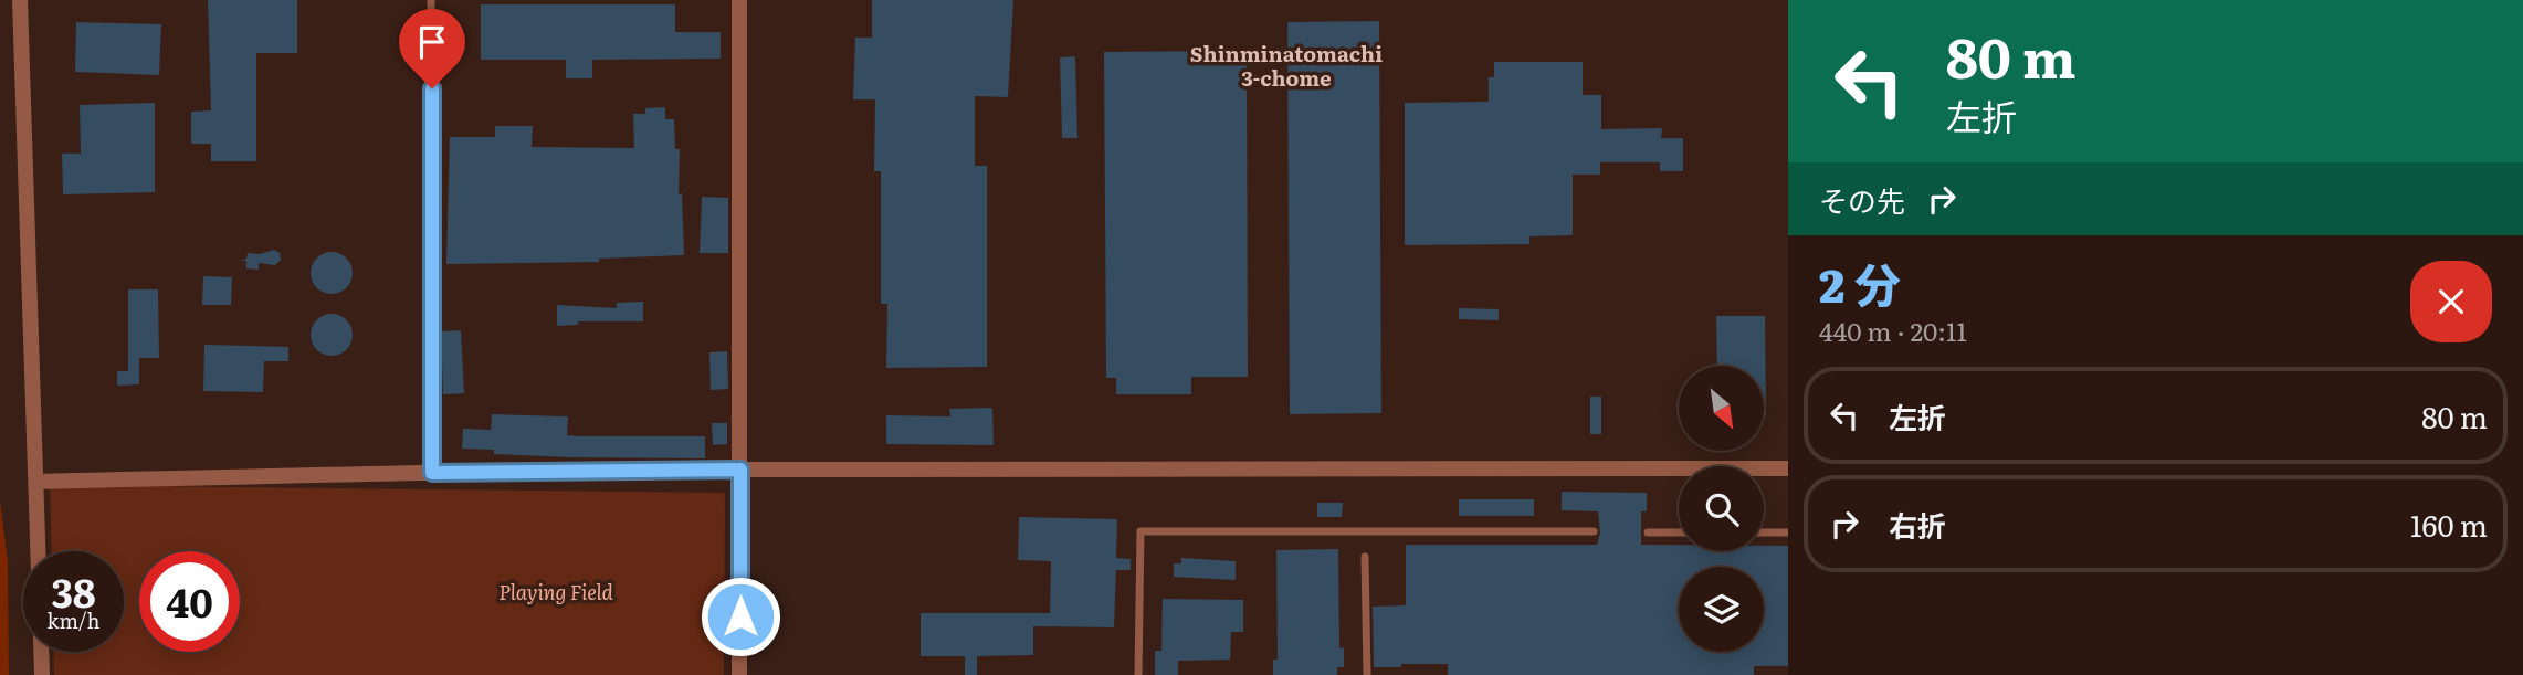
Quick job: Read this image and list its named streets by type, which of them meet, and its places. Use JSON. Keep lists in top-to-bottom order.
{
  "districts": ["Shinminatomachi 3-chome"],
  "parks": ["Playing Field"],
  "north": "bottom right",
  "page": {
    "turn": ["80 m", "左折"],
    "then": "その先",
    "heading": ["2 分", "440 m · 20:11"],
    "list": [
      {
        "name": "左折",
        "value": "80 m"
      },
      {
        "name": "右折",
        "value": "160 m"
      }
    ],
    "speed": "38 km/h",
    "limit": "40"
  }
}
